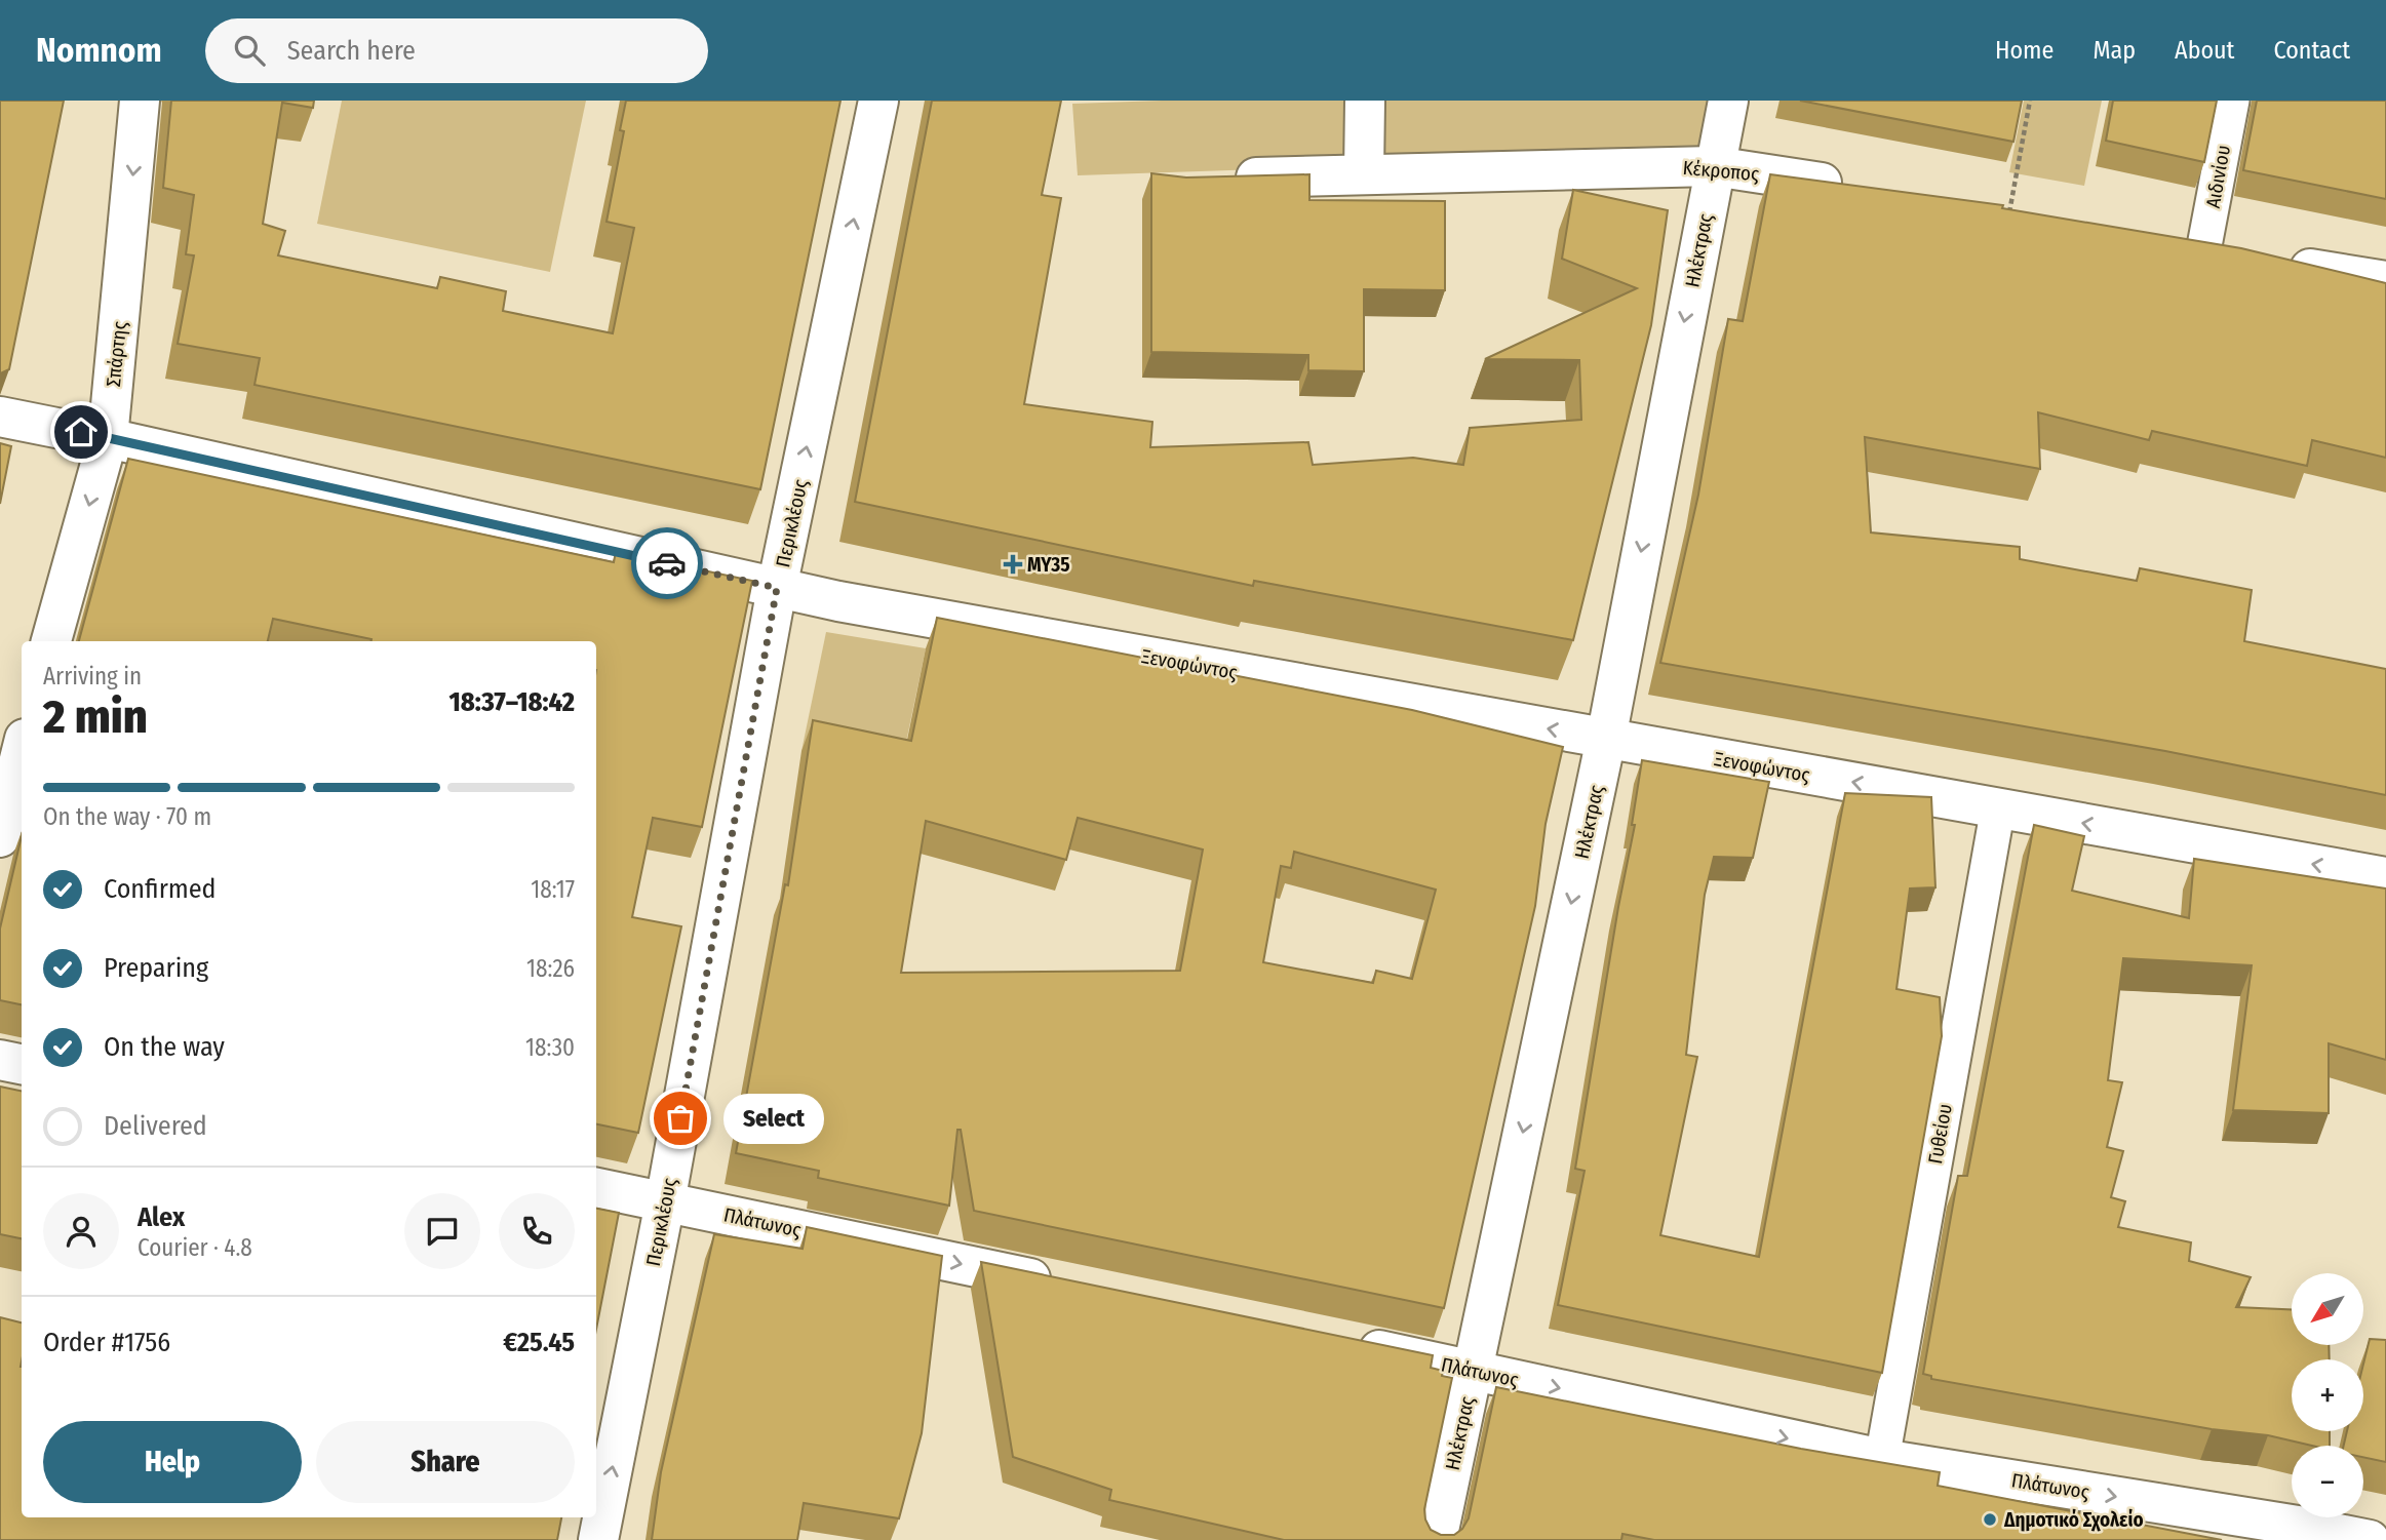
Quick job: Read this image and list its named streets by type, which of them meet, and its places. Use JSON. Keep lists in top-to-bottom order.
{
  "streets": {
    "street": [
      "Κέκροπος",
      "Ηλέκτρας",
      "Σπάρτης",
      "Περικλέους",
      "Ξενοφώντος",
      "Πλάτωνος"
    ],
    "lane": ["Αιδινίου", "Γυθείου"]
  },
  "crossings": [
    ["Κέκροπος", "Ηλέκτρας"],
    ["Ηλέκτρας", "Ξενοφώντος"],
    ["Ηλέκτρας", "Πλάτωνος"],
    ["Σπάρτης", "Ξενοφώντος"],
    ["Περικλέους", "Ξενοφώντος"],
    ["Περικλέους", "Πλάτωνος"],
    ["Ξενοφώντος", "Γυθείου"],
    ["Γυθείου", "Πλάτωνος"]
  ],
  "one_way": [
    "Ηλέκτρας",
    "Σπάρτης",
    "Περικλέους",
    "Ξενοφώντος",
    "Πλάτωνος"
  ],
  "places": {
    "health": ["MY35"],
    "other": ["Select", "Δημοτικό Σχολείο"]
  },
  "north": "bottom left",
  "page": {
    "header": "Nomnom",
    "search": "Search here",
    "nav": [
      "Home",
      "Map",
      "About",
      "Contact"
    ],
    "heading": ["2 min", "Arriving in", "18:37–18:42"],
    "panel": [
      "Alex",
      "Courier · 4.8",
      "Order #1756",
      "€25.45"
    ],
    "bar": "On the way · 70 m",
    "list": [
      ["Confirmed", "18:17"],
      ["Preparing", "18:26"],
      ["On the way", "18:30"],
      "Delivered"
    ],
    "bubble": "Select",
    "map_buttons": ["+", "−"],
    "buttons": ["Help", "Share"]
  }
}
